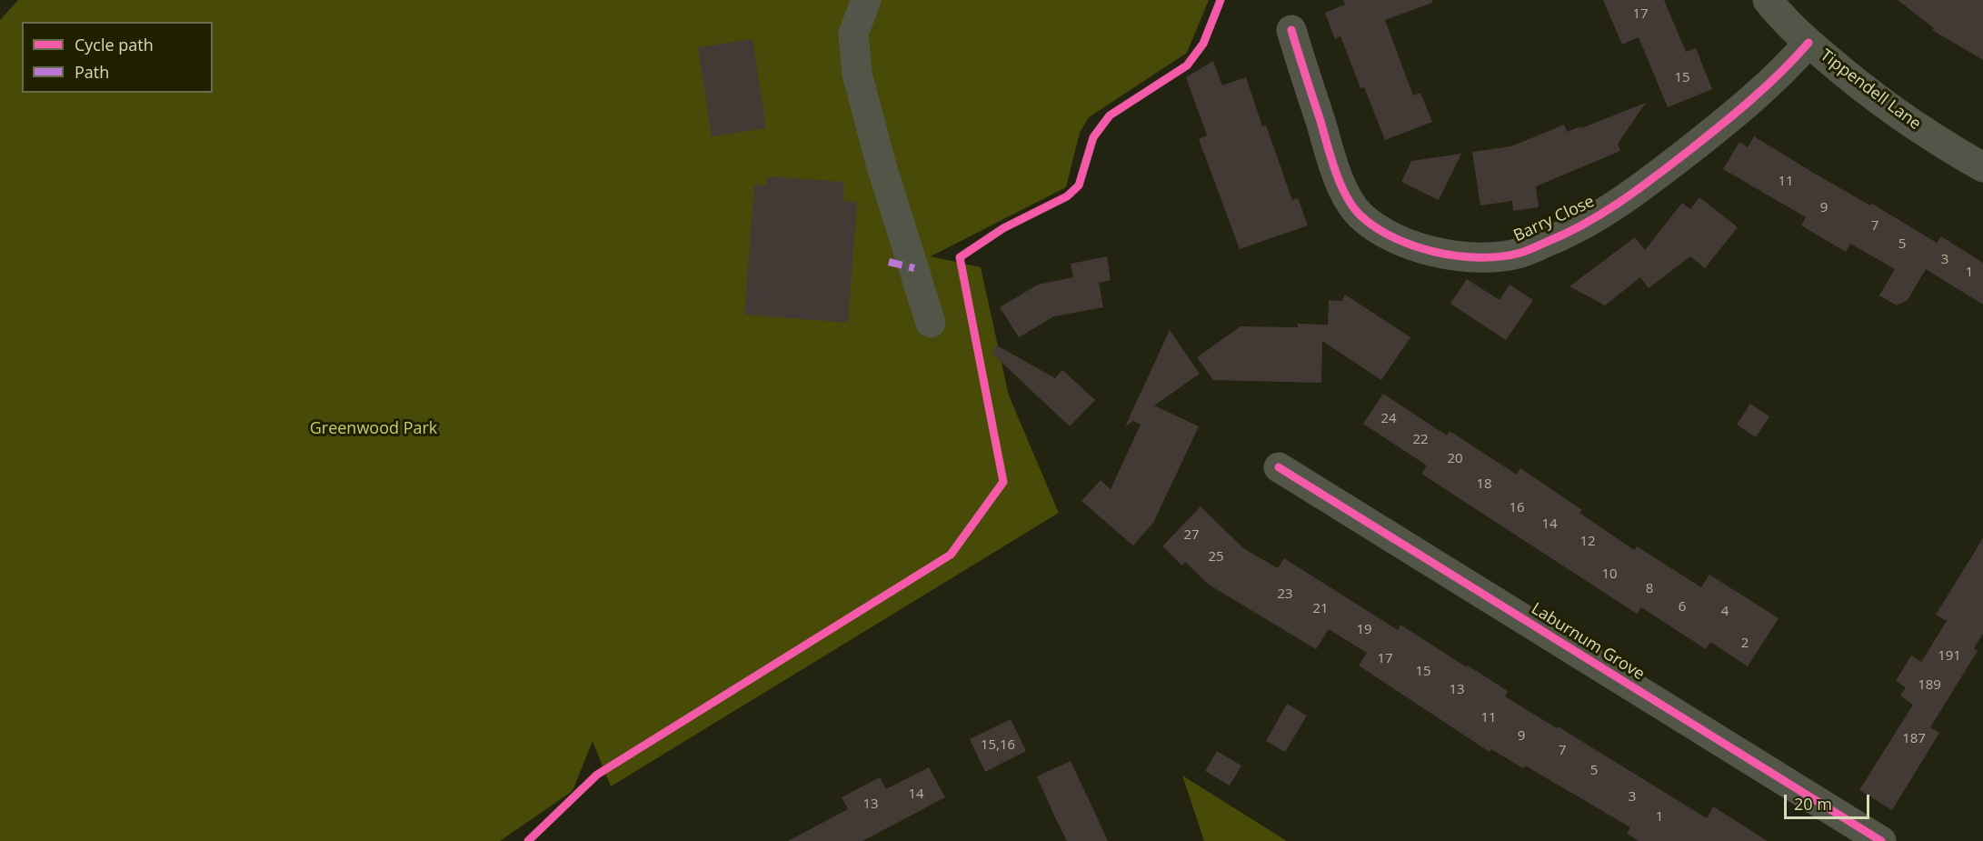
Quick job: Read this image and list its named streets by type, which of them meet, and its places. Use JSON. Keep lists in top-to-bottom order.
{
  "streets": {
    "street": ["Tippendell Lane", "Barry Close", "Laburnum Grove"]
  },
  "crossings": [
    ["Tippendell Lane", "Barry Close"]
  ],
  "parks": ["Greenwood Park"],
  "house_numbers": [
    "17",
    "15",
    "11",
    "9",
    "7",
    "5",
    "3",
    "1",
    "24",
    "22",
    "20",
    "18",
    "16",
    "14",
    "27",
    "12",
    "25",
    "10",
    "8",
    "23",
    "6",
    "21",
    "4",
    "19",
    "2",
    "191",
    "17",
    "15",
    "189",
    "13",
    "11",
    "9",
    "187",
    "15,16",
    "7",
    "5",
    "14",
    "3",
    "13",
    "1"
  ],
  "legend": ["Cycle path", "Path"],
  "scale_bar": "20 m"
}
